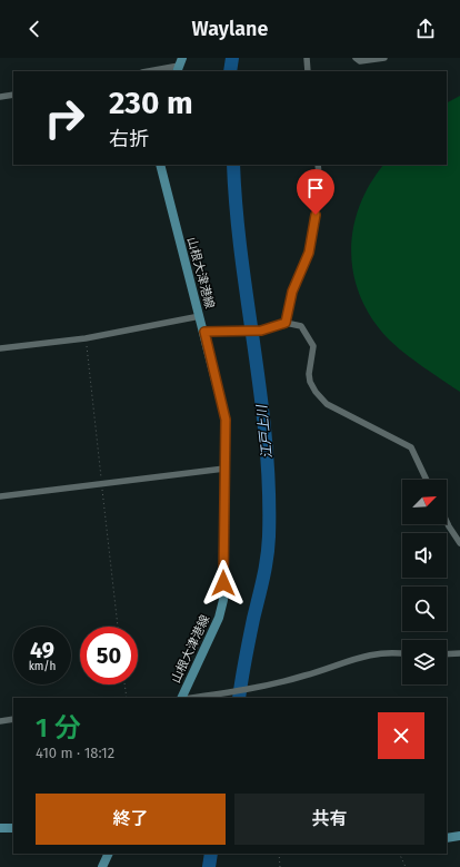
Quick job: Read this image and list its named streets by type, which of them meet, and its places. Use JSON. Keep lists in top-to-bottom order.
{
  "streets": {
    "main road": ["山根大津港線"]
  },
  "water": ["江戸上川"],
  "north": "top right",
  "page": {
    "header": "Waylane",
    "turn": ["230 m", "右折"],
    "speed": "49 km/h",
    "limit": "50",
    "heading": ["1 分", "410 m · 18:12"],
    "buttons": ["終了", "共有"]
  }
}
